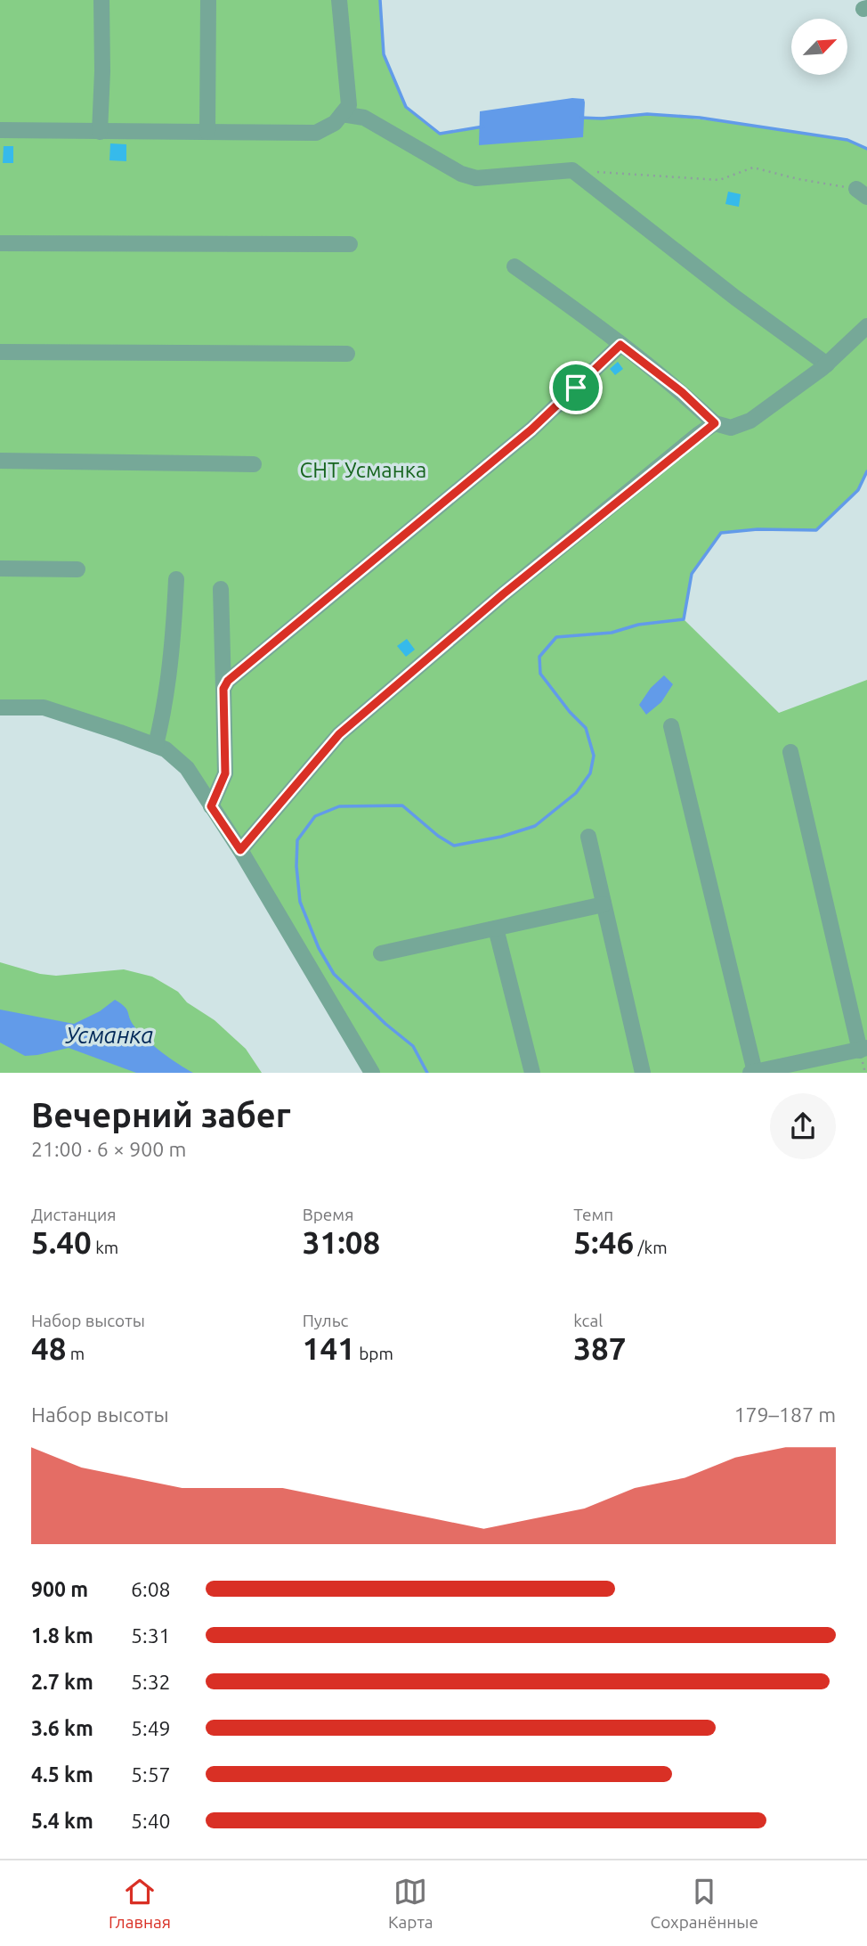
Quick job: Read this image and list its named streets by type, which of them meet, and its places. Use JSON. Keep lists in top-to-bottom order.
{
  "water": ["Усманка"],
  "parks": ["СНТ Усманка"],
  "north": "top right",
  "page": {
    "heading": ["Вечерний забег", "21:00 · 6 × 900 m"],
    "stats": [
      ["Дистанция", "5.40 km"],
      ["Время", "31:08"],
      ["Темп", "5:46 /km"],
      ["Набор высоты", "48 m"],
      ["Пульс", "141 bpm"],
      ["kcal", "387"]
    ],
    "chart": ["Набор высоты", "179–187 m"],
    "list": [
      {
        "name": "900 m",
        "note": "6:08"
      },
      {
        "name": "1.8 km",
        "note": "5:31"
      },
      {
        "name": "2.7 km",
        "note": "5:32"
      },
      {
        "name": "3.6 km",
        "note": "5:49"
      },
      {
        "name": "4.5 km",
        "note": "5:57"
      },
      {
        "name": "5.4 km",
        "note": "5:40"
      }
    ],
    "tabs": ["Главная", "Карта", "Сохранённые"]
  }
}
